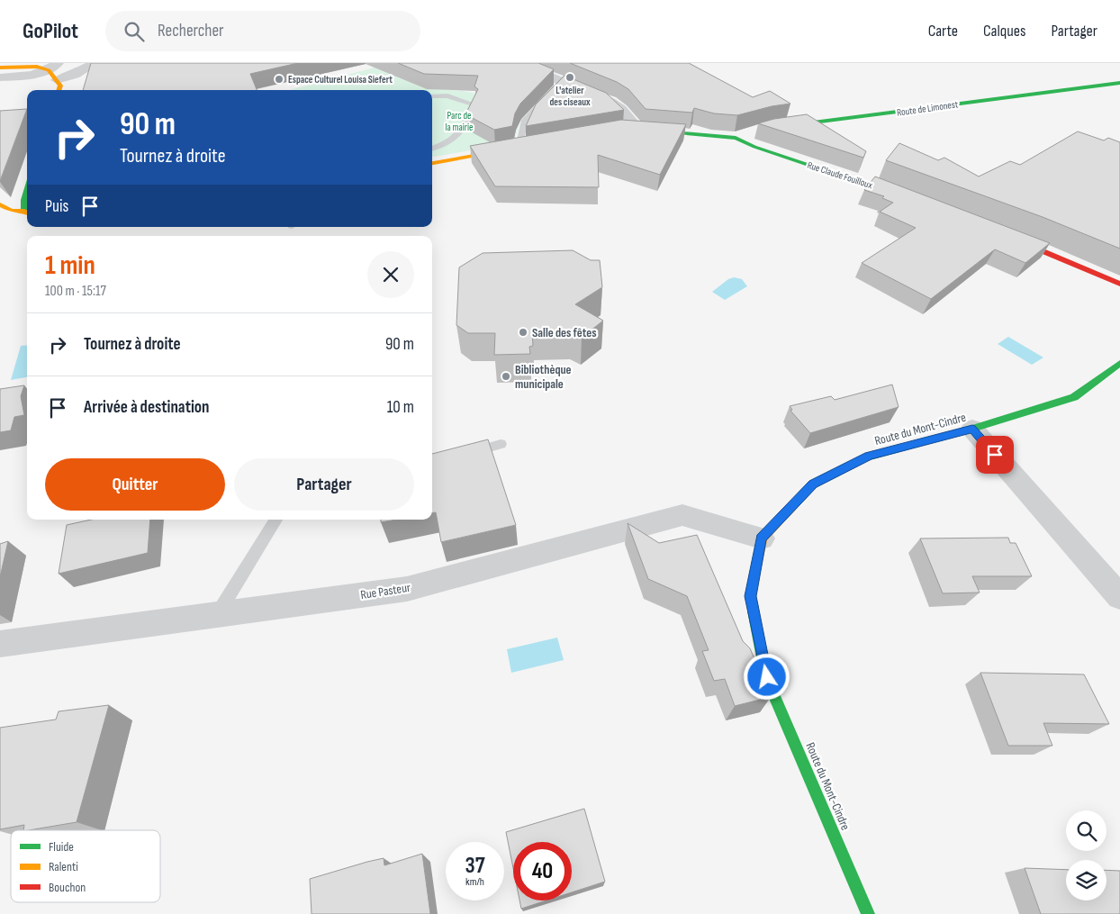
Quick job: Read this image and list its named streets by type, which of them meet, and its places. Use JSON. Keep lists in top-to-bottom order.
{
  "streets": {
    "street": [
      "Route de Limonest",
      "Rue Claude Fouilloux",
      "Route du Mont-Cindre",
      "Rue Pasteur"
    ]
  },
  "crossings": [
    ["Route du Mont-Cindre", "Rue Pasteur"]
  ],
  "parks": ["Parc de la mairie"],
  "places": [
    "L'atelier des ciseaux",
    "Espace Culturel Louisa Siefert",
    "Salle des fêtes",
    "Bibliothèque municipale"
  ],
  "legend": ["Fluide", "Ralenti", "Bouchon"],
  "page": {
    "header": "GoPilot",
    "search": "Rechercher",
    "nav": ["Carte", "Calques", "Partager"],
    "turn": ["90 m", "Tournez à droite"],
    "then": "Puis",
    "heading": ["1 min", "100 m · 15:17"],
    "list": [
      {
        "name": "Tournez à droite",
        "value": "90 m"
      },
      {
        "name": "Arrivée à destination",
        "value": "10 m"
      }
    ],
    "buttons": ["Quitter", "Partager"],
    "speed": "37 km/h",
    "limit": "40"
  }
}
